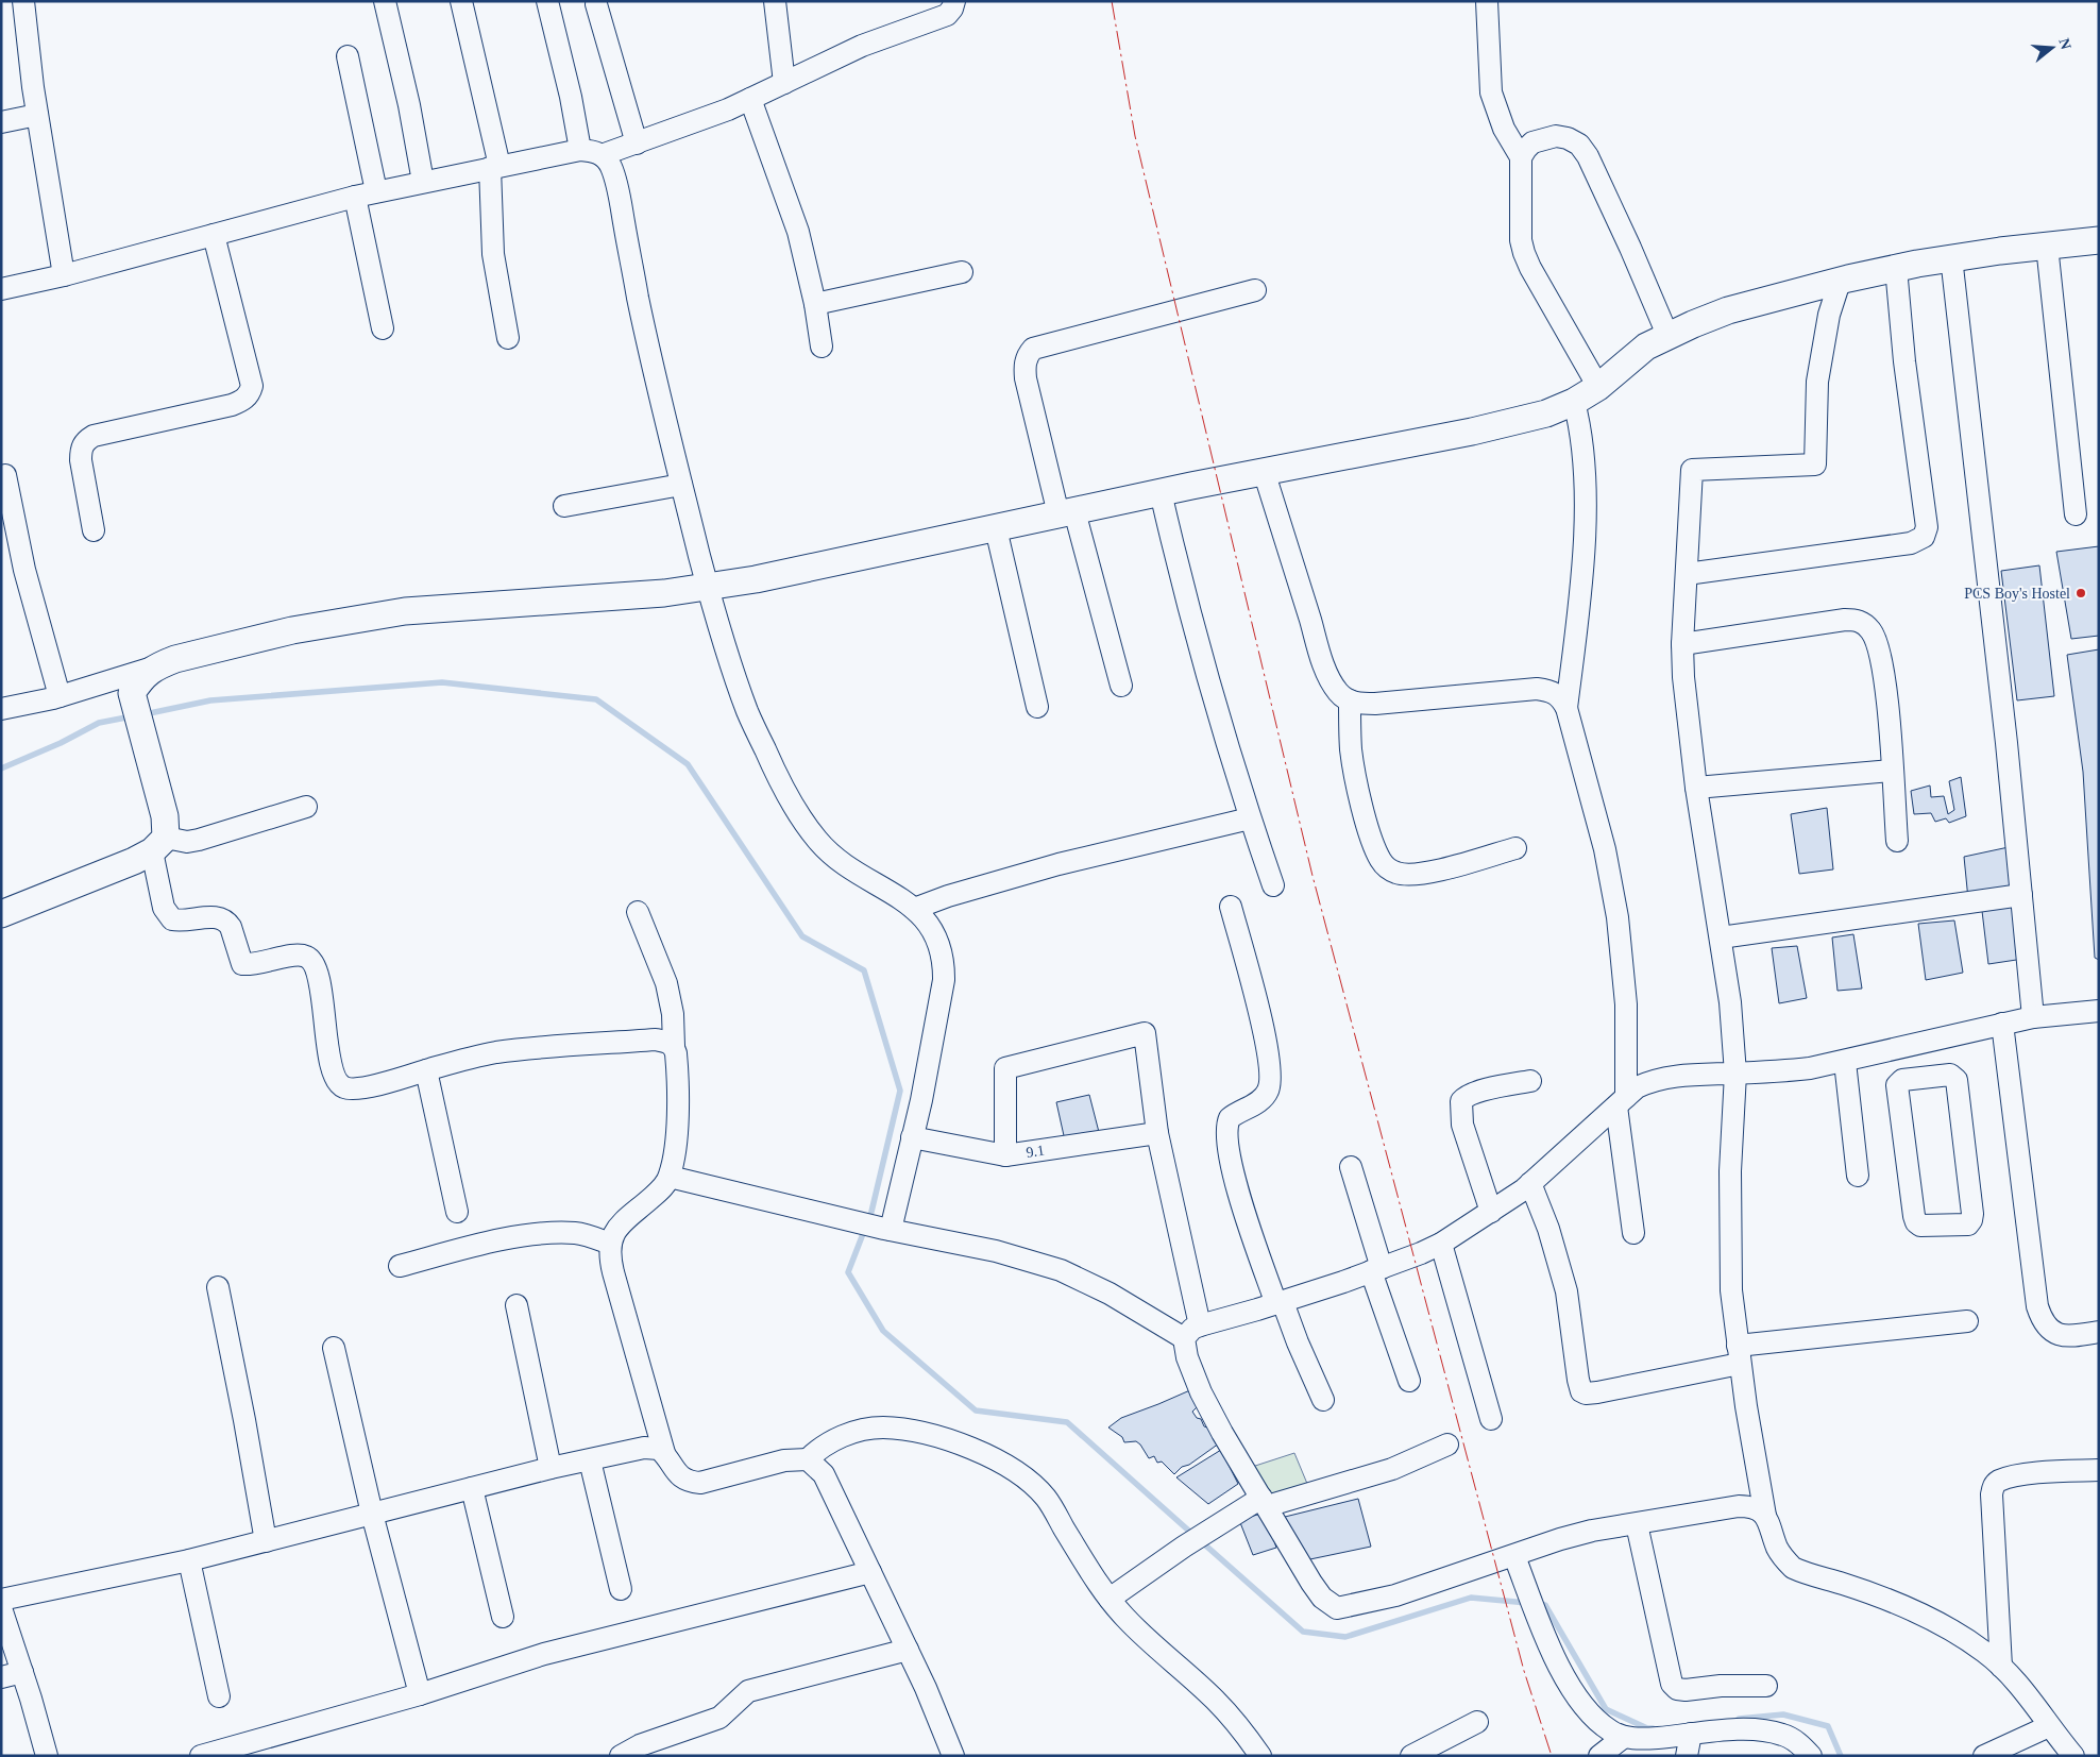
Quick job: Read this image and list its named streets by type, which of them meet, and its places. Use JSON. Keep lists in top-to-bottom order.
{
  "streets": {
    "street": ["9.1"]
  },
  "places": ["PCS Boy's Hostel"],
  "north": "right"
}
